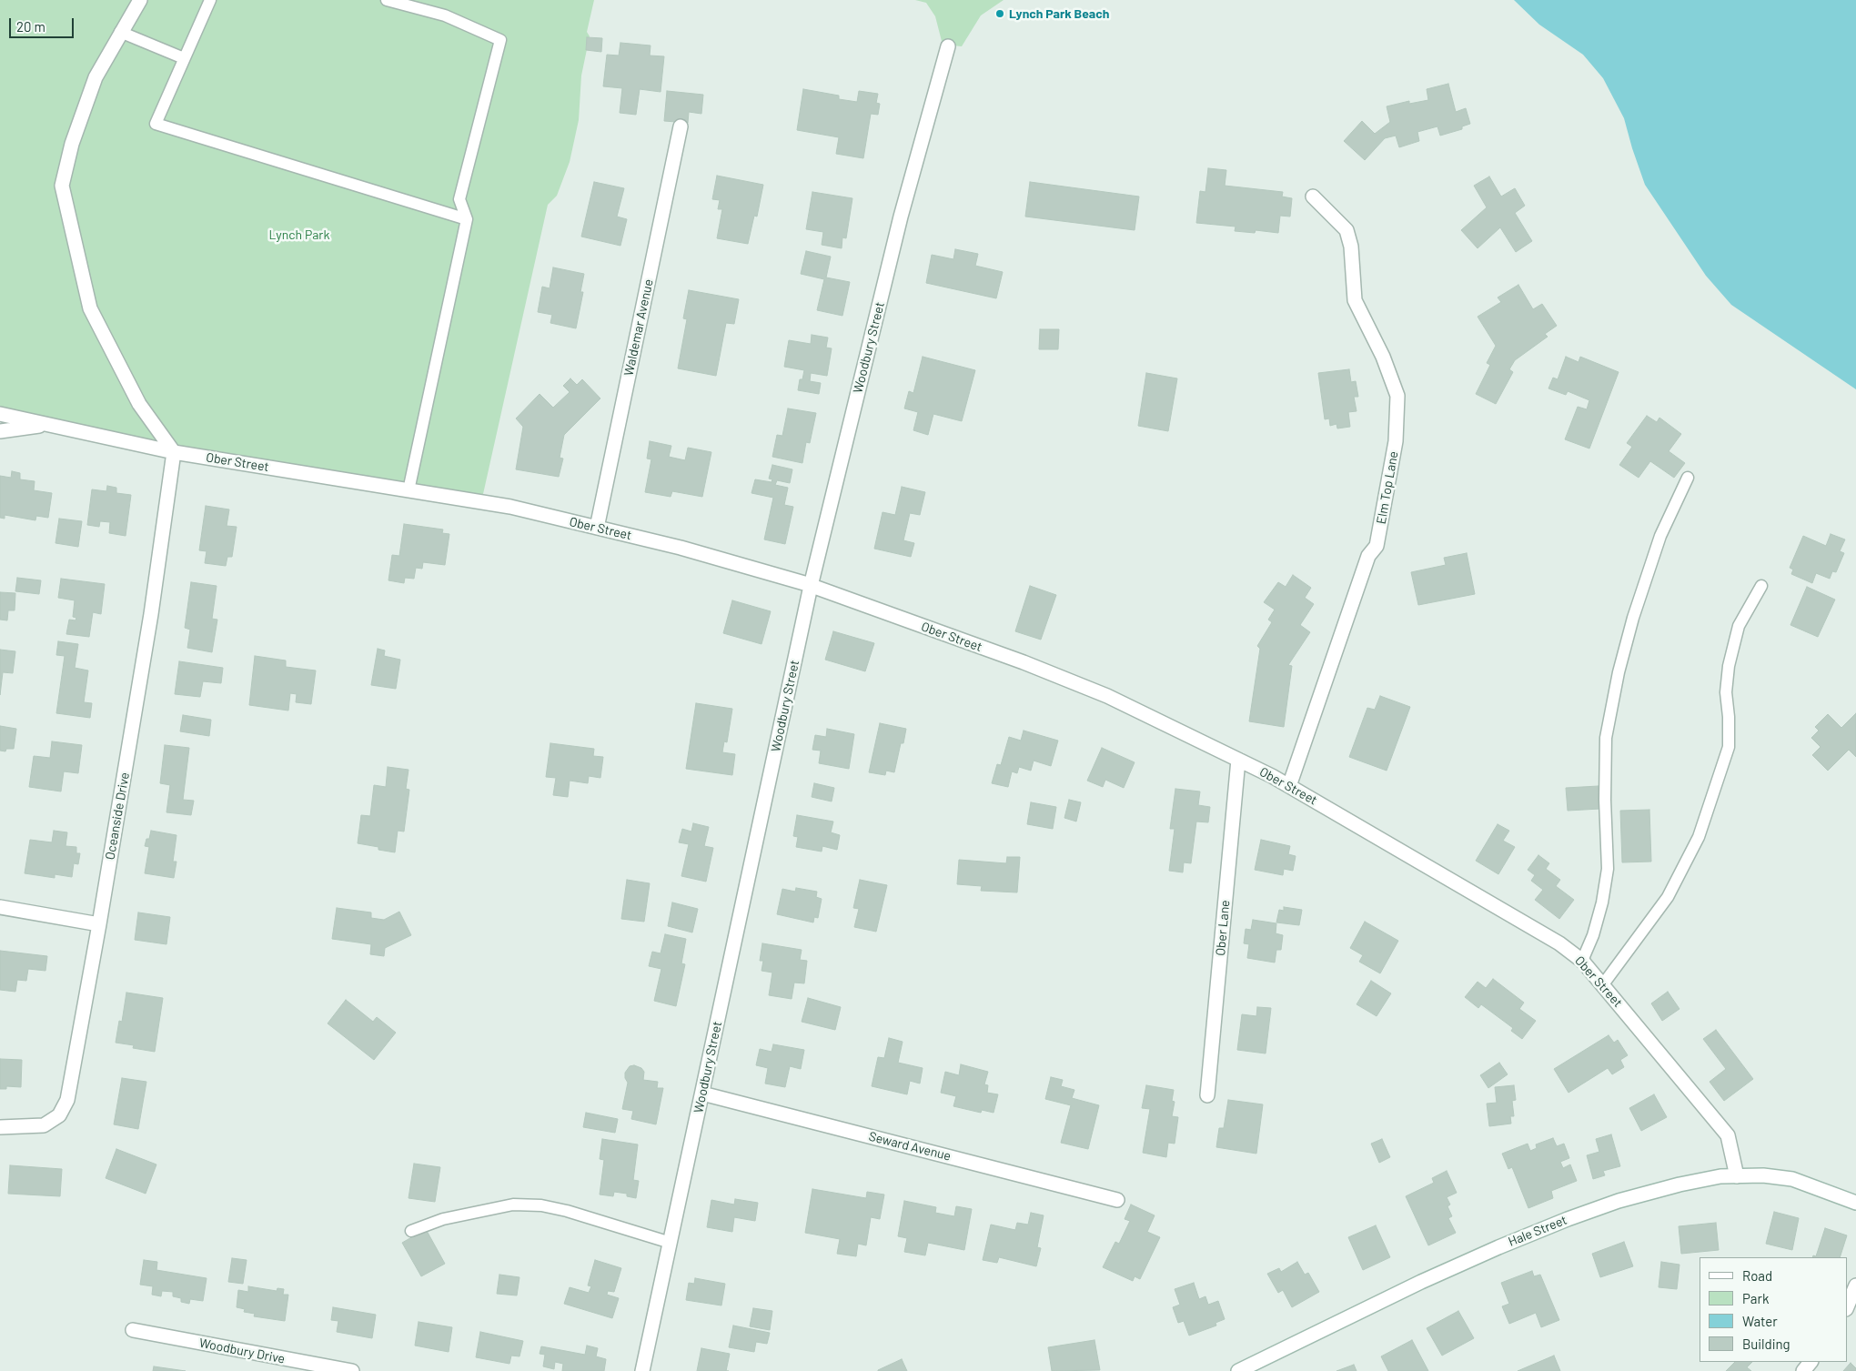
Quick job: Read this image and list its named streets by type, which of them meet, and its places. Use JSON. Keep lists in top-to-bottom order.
{
  "streets": {
    "street": [
      "Waldemar Avenue",
      "Woodbury Street",
      "Ober Street",
      "Elm Top Lane",
      "Oceanside Drive",
      "Ober Lane",
      "Seward Avenue",
      "Hale Street",
      "Woodbury Drive"
    ]
  },
  "crossings": [
    ["Waldemar Avenue", "Ober Street"],
    ["Woodbury Street", "Ober Street"],
    ["Woodbury Street", "Seward Avenue"],
    ["Ober Street", "Elm Top Lane"],
    ["Ober Street", "Oceanside Drive"],
    ["Ober Street", "Ober Lane"],
    ["Ober Street", "Hale Street"]
  ],
  "parks": ["Lynch Park"],
  "places": ["Lynch Park Beach"],
  "legend": [
    "Road",
    "Park",
    "Water",
    "Building"
  ],
  "scale_bar": "20 m"
}
